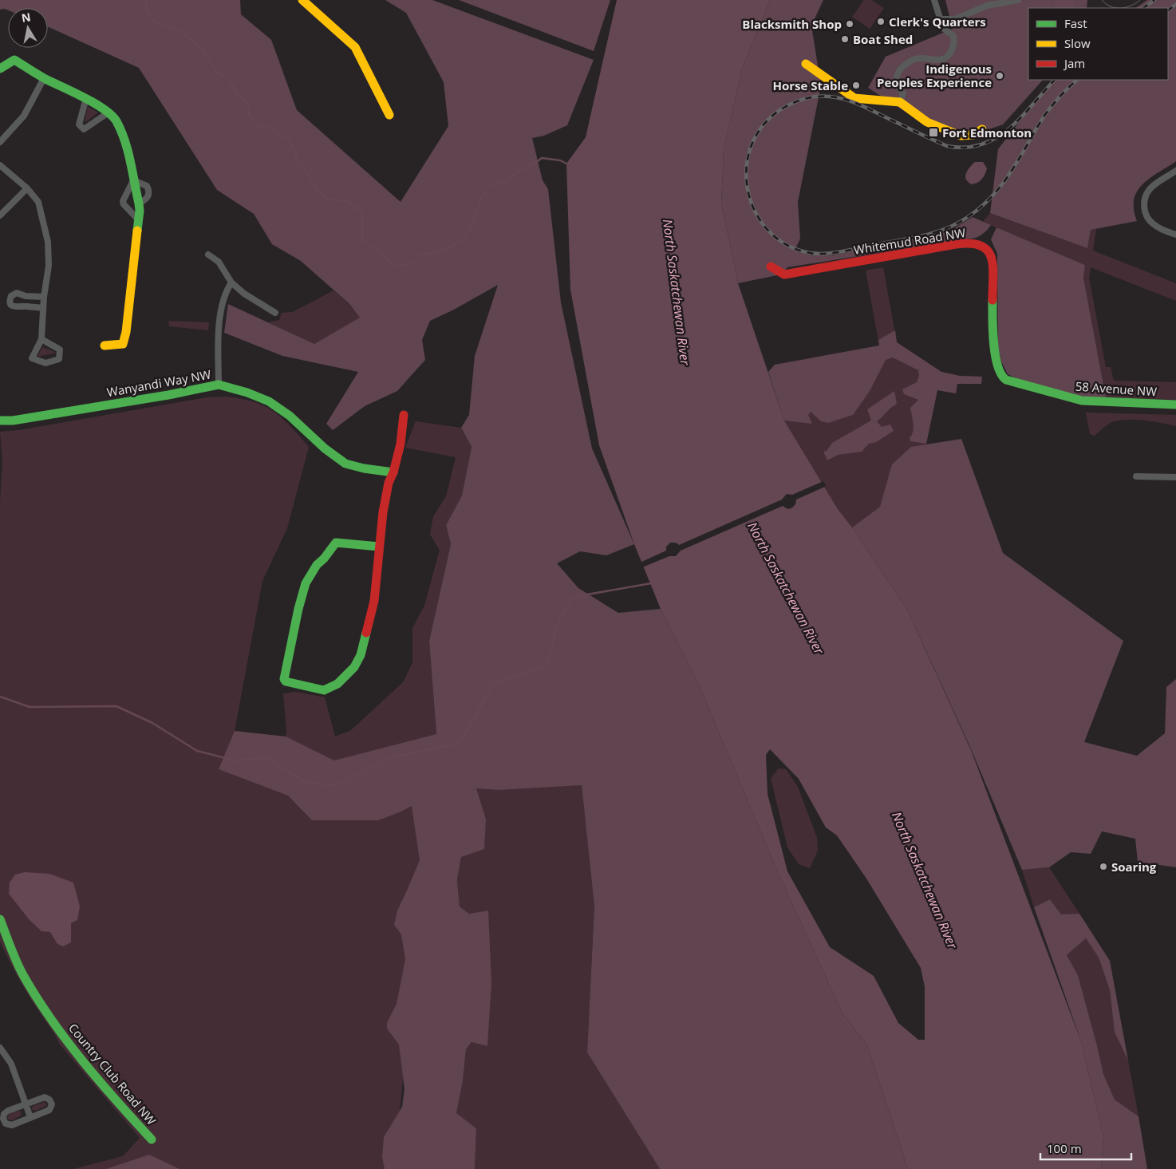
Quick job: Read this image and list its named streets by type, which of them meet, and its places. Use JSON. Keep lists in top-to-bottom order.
{
  "streets": {
    "street": [
      "Whitemud Road NW",
      "Wanyandi Way NW",
      "58 Avenue NW",
      "Country Club Road NW"
    ]
  },
  "crossings": [
    ["Whitemud Road NW", "58 Avenue NW"]
  ],
  "water": ["North Saskatchewan River"],
  "places": {
    "other": [
      "Clerk's Quarters",
      "Blacksmith Shop",
      "Boat Shed",
      "Indigenous Peoples Experience",
      "Horse Stable",
      "Soaring"
    ],
    "transit": ["Fort Edmonton"]
  },
  "legend": ["Fast", "Slow", "Jam"],
  "scale_bar": "100 m",
  "north": "top"
}
